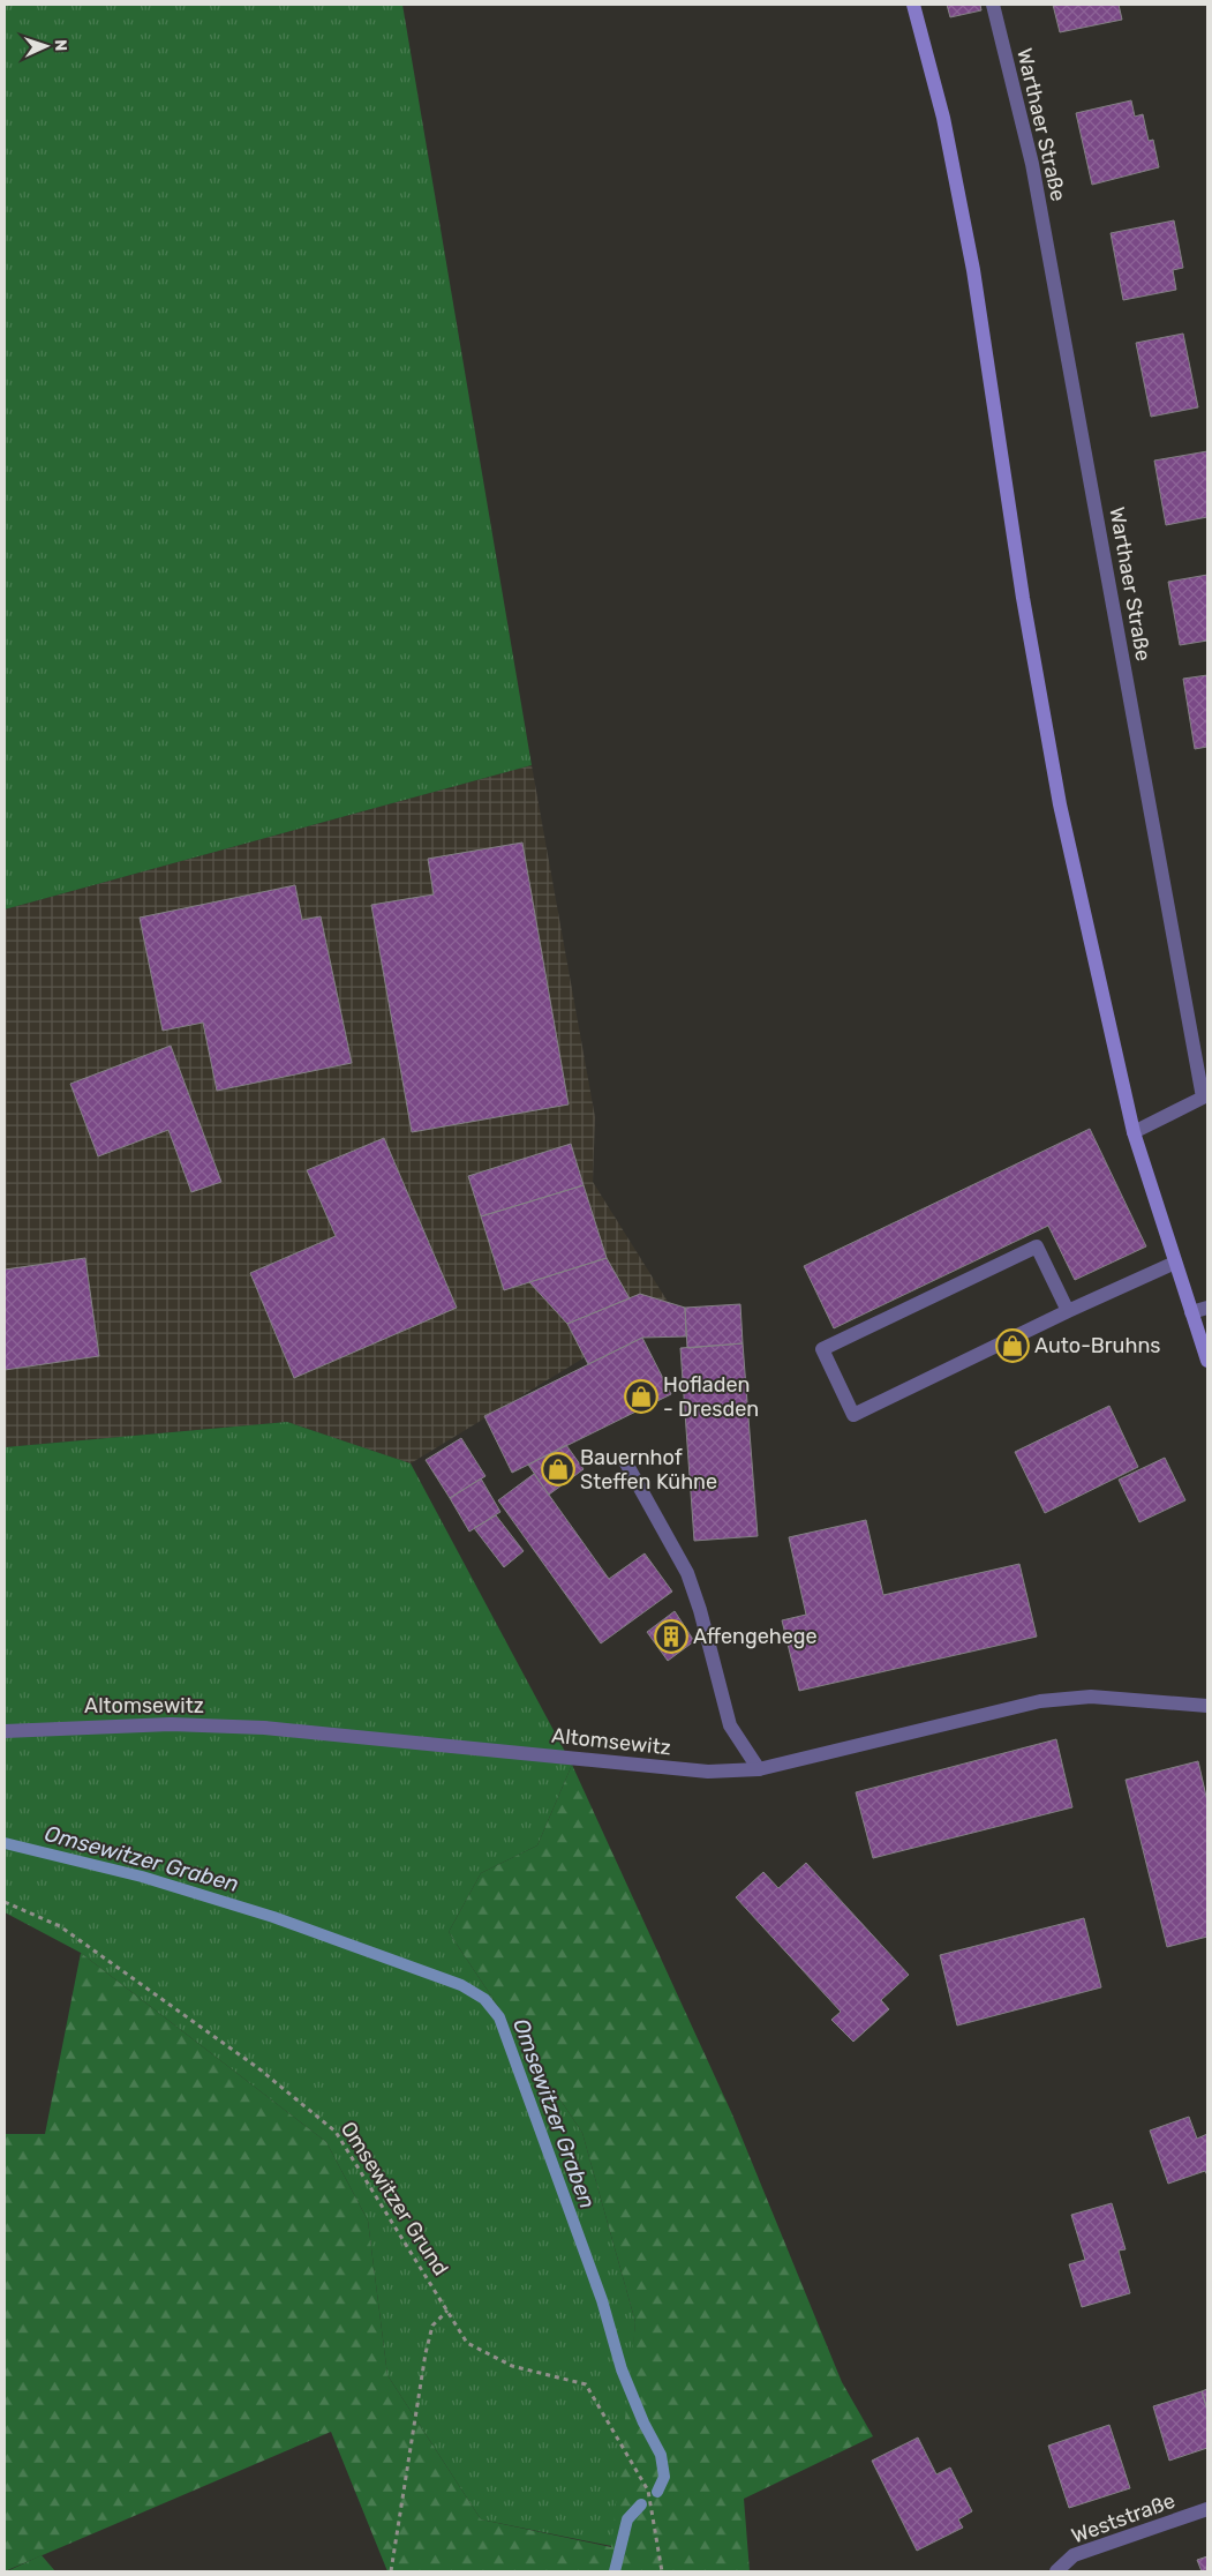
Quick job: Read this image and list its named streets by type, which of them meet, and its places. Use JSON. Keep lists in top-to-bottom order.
{
  "streets": {
    "street": ["Warthaer Straße", "Altomsewitz", "Weststraße"],
    "path": ["Omsewitzer Grund"]
  },
  "water": ["Omsewitzer Graben"],
  "places": {
    "shop": ["Auto-Bruhns", "Hofladen - Dresden", "Bauernhof Steffen Kühne"],
    "building": ["Affengehege"]
  },
  "north": "right"
}
